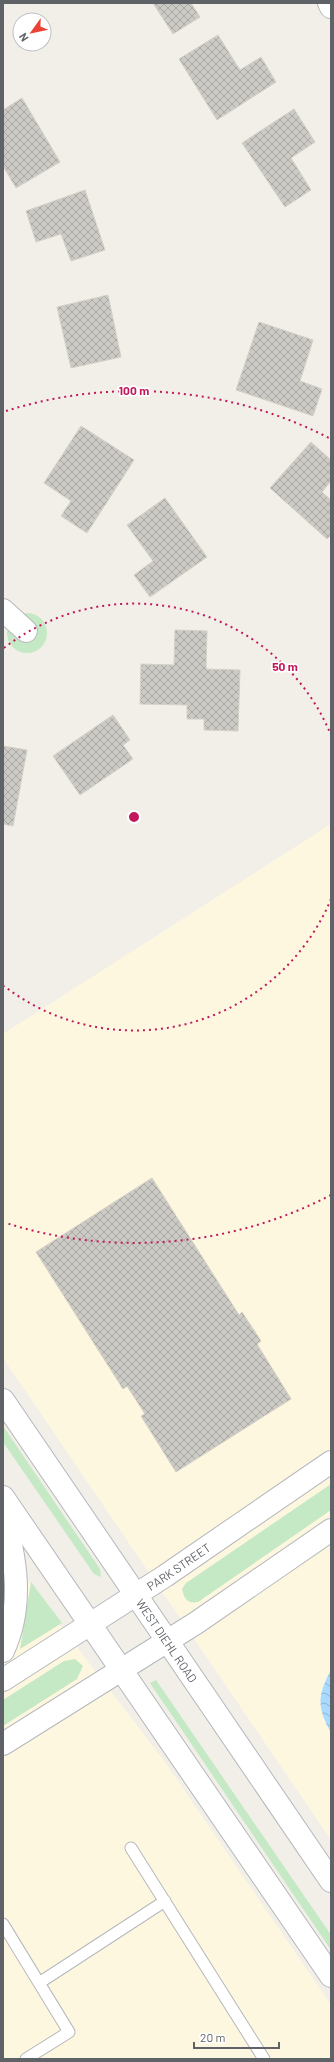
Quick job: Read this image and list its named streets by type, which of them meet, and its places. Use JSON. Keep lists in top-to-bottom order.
{
  "streets": {
    "street": ["PARK STREET", "WEST DIEHL ROAD"]
  },
  "crossings": [
    ["PARK STREET", "WEST DIEHL ROAD"]
  ],
  "scale_bar": "20 m",
  "north": "bottom left",
  "rings": ["100 m", "50 m"]
}
